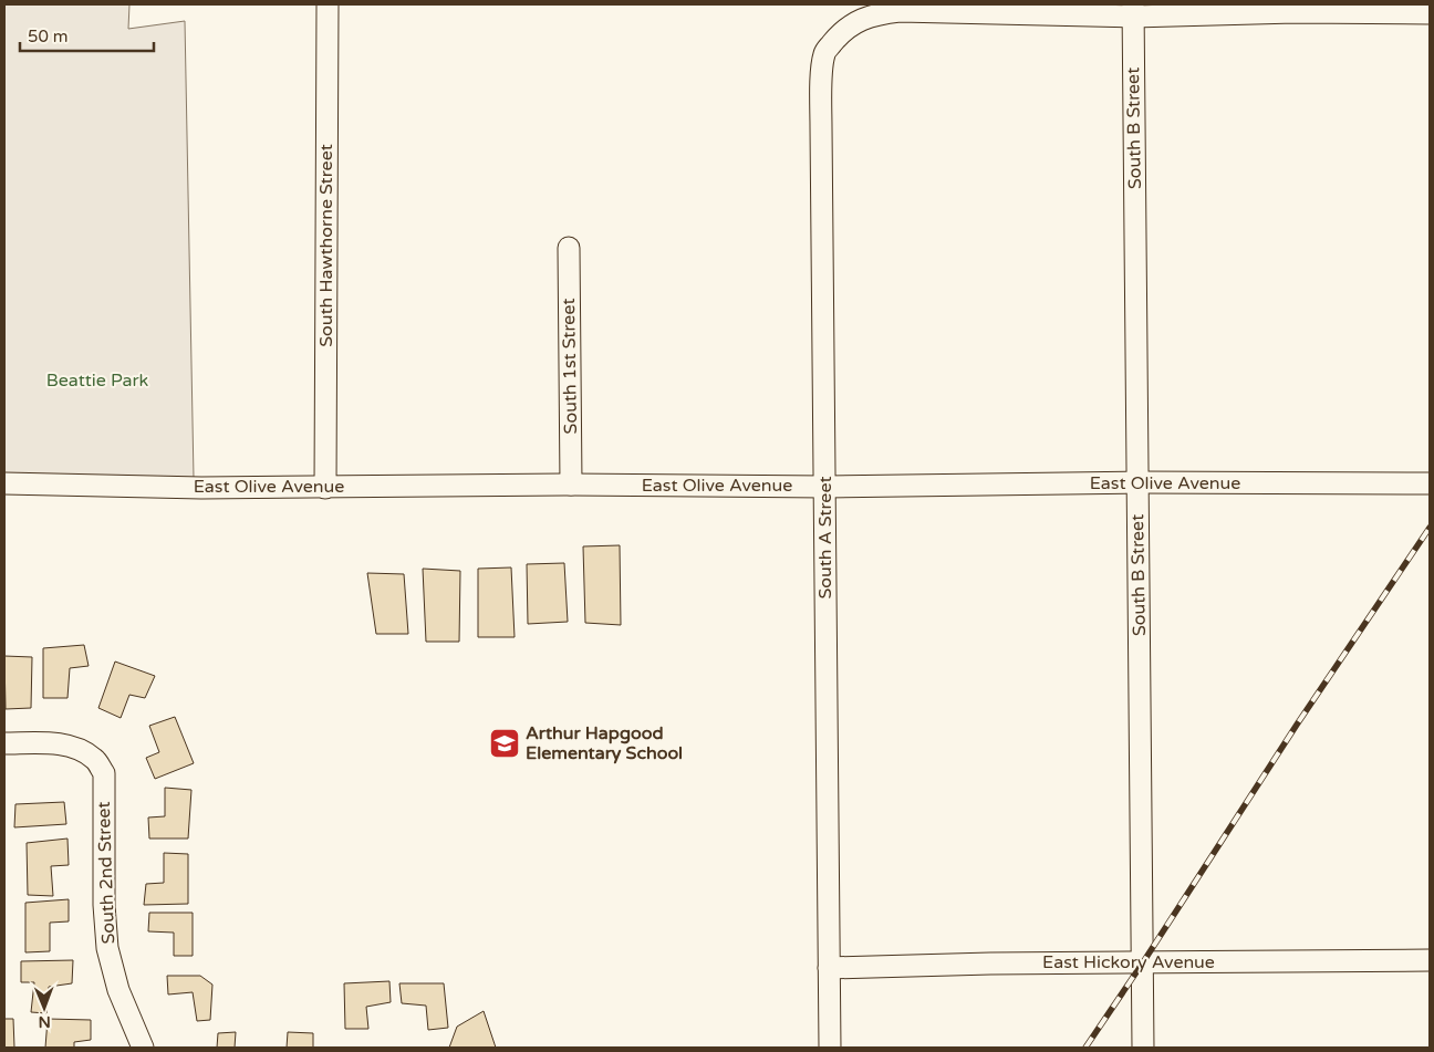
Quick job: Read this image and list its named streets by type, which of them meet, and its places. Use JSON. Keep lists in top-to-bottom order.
{
  "streets": {
    "street": [
      "South B Street",
      "South Hawthorne Street",
      "South 1st Street",
      "East Olive Avenue",
      "South A Street",
      "South 2nd Street",
      "East Hickory Avenue"
    ]
  },
  "crossings": [
    ["South B Street", "East Olive Avenue"],
    ["South B Street", "South A Street"],
    ["South B Street", "East Hickory Avenue"],
    ["South Hawthorne Street", "East Olive Avenue"],
    ["South 1st Street", "East Olive Avenue"],
    ["East Olive Avenue", "South A Street"],
    ["South A Street", "East Hickory Avenue"]
  ],
  "parks": ["Beattie Park"],
  "places": {
    "school or university": ["Arthur Hapgood Elementary School"]
  },
  "scale_bar": "50 m",
  "north": "bottom"
}
